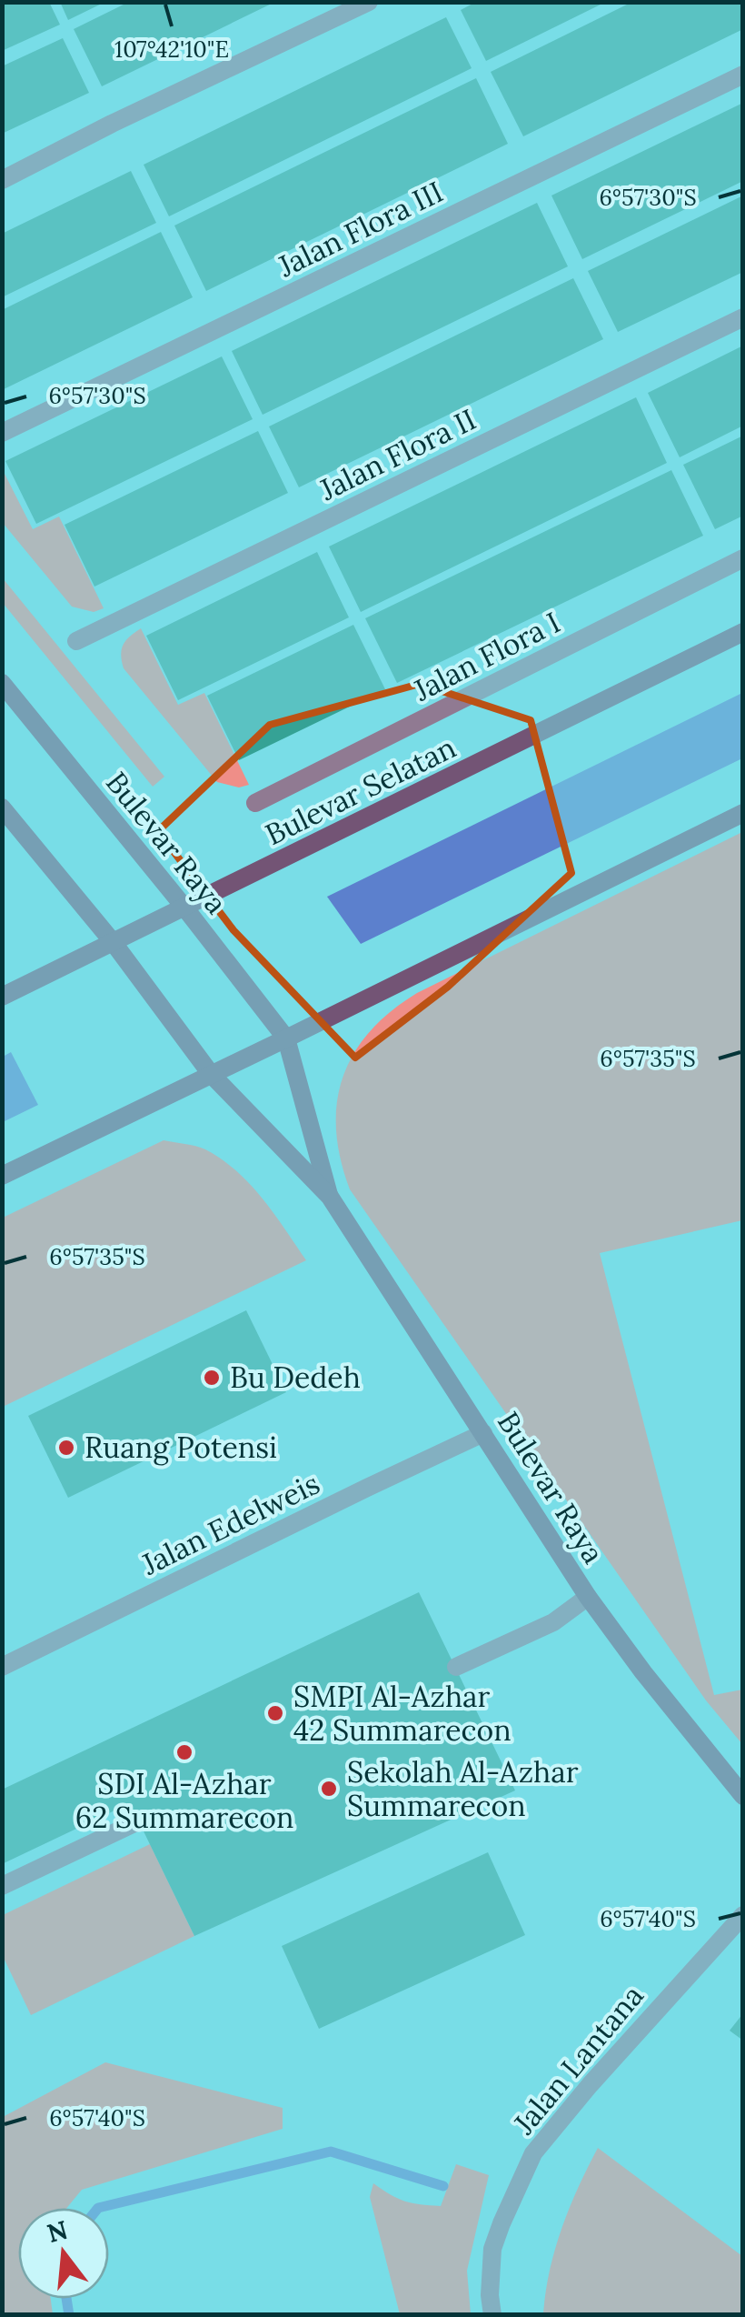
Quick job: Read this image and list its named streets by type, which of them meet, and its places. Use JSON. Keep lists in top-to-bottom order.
{
  "streets": {
    "street": [
      "Jalan Flora III",
      "Jalan Flora II",
      "Jalan Flora I",
      "Bulevar Selatan",
      "Bulevar Raya",
      "Jalan Edelweis",
      "Jalan Lantana"
    ]
  },
  "crossings": [
    ["Bulevar Selatan", "Bulevar Raya"],
    ["Bulevar Raya", "Jalan Edelweis"]
  ],
  "places": [
    "Bu Dedeh",
    "Ruang Potensi",
    "SMPI Al-Azhar 42 Summarecon",
    "SDI Al-Azhar 62 Summarecon",
    "Sekolah Al-Azhar Summarecon"
  ],
  "north": "top",
  "coordinates": [
    "107°42'10\"E",
    "6°57'30\"S",
    "6°57'35\"S",
    "6°57'40\"S"
  ]
}
